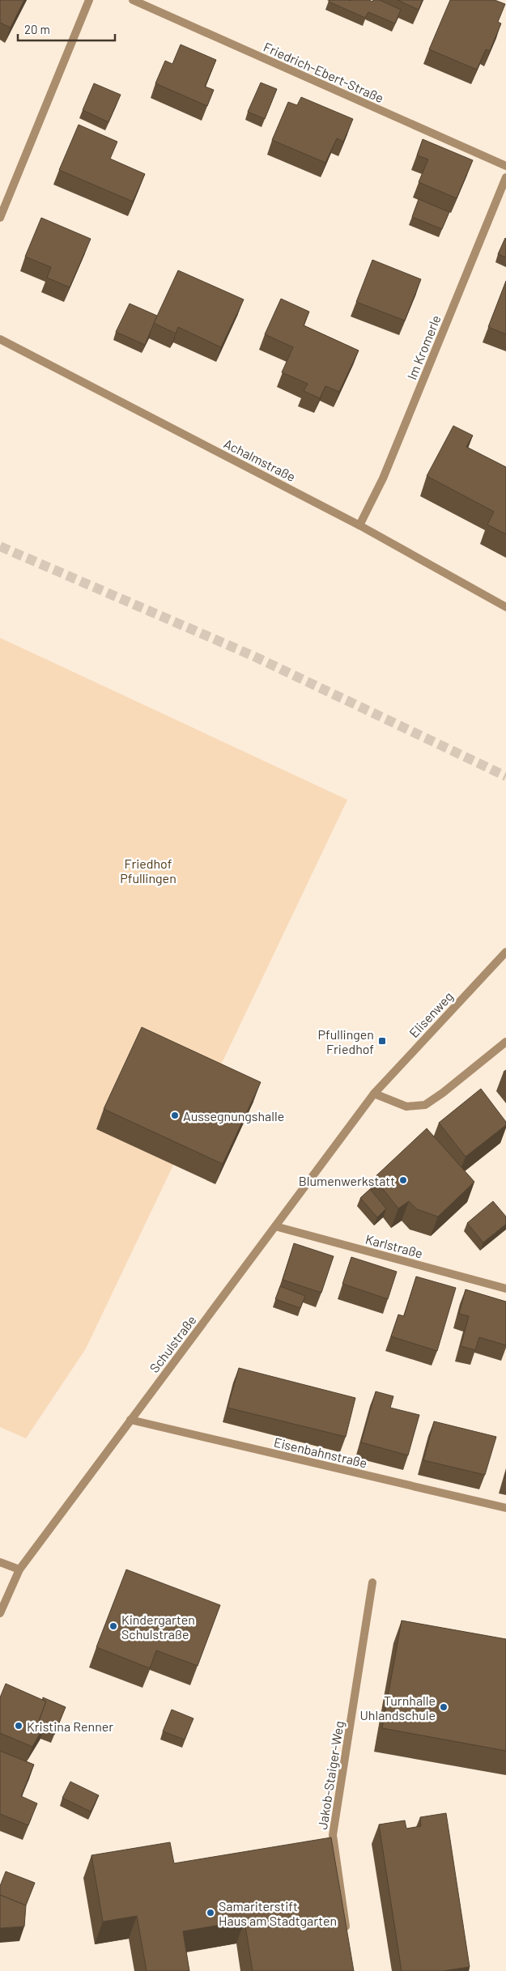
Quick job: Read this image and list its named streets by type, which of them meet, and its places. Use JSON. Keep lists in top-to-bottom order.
{
  "streets": {
    "street": [
      "Friedrich-Ebert-Straße",
      "Im Kromerle",
      "Achalmstraße",
      "Elisenweg",
      "Karlstraße",
      "Schulstraße",
      "Eisenbahnstraße",
      "Jakob-Staiger-Weg"
    ]
  },
  "crossings": [
    ["Im Kromerle", "Achalmstraße"],
    ["Elisenweg", "Schulstraße"],
    ["Karlstraße", "Schulstraße"],
    ["Schulstraße", "Eisenbahnstraße"]
  ],
  "parks": ["Friedhof Pfullingen"],
  "places": {
    "transit": ["Pfullingen Friedhof"],
    "other": [
      "Aussegnungshalle",
      "Blumenwerkstatt",
      "Kindergarten Schulstraße",
      "Turnhalle Uhlandschule",
      "Kristina Renner",
      "Samariterstift Haus am Stadtgarten"
    ]
  },
  "scale_bar": "20 m"
}
